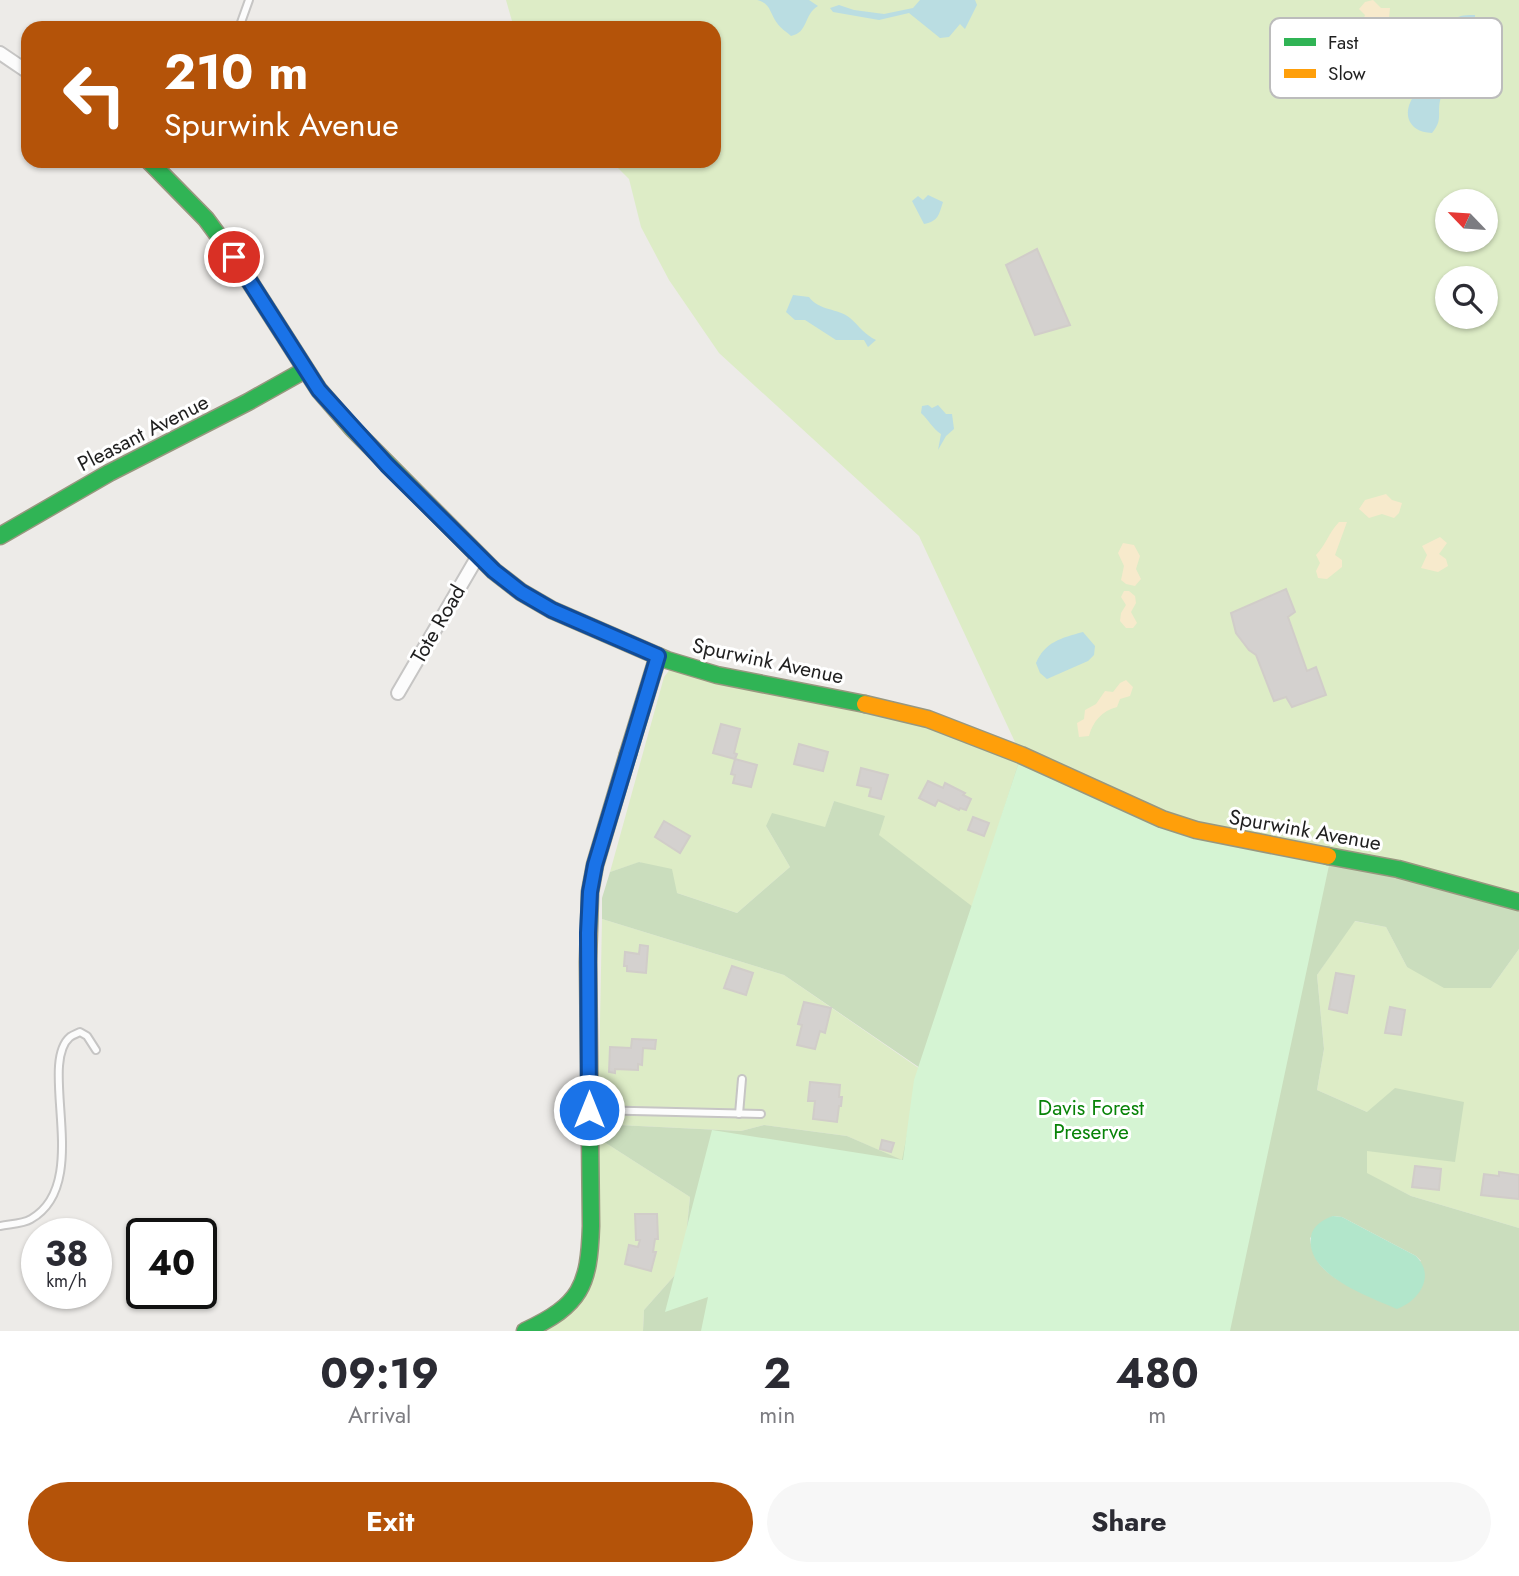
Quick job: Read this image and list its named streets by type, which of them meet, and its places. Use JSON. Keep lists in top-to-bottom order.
{
  "streets": {
    "street": ["Pleasant Avenue", "Tote Road", "Spurwink Avenue"]
  },
  "crossings": [
    ["Pleasant Avenue", "Spurwink Avenue"],
    ["Tote Road", "Spurwink Avenue"]
  ],
  "parks": ["Davis Forest Preserve"],
  "legend": ["Fast", "Slow"],
  "north": "top left",
  "page": {
    "turn": ["210 m", "Spurwink Avenue"],
    "speed": "38 km/h",
    "limit": "40",
    "eta": [
      "09:19",
      "Arrival",
      "2",
      "min",
      "480",
      "m"
    ],
    "buttons": ["Exit", "Share"]
  }
}
